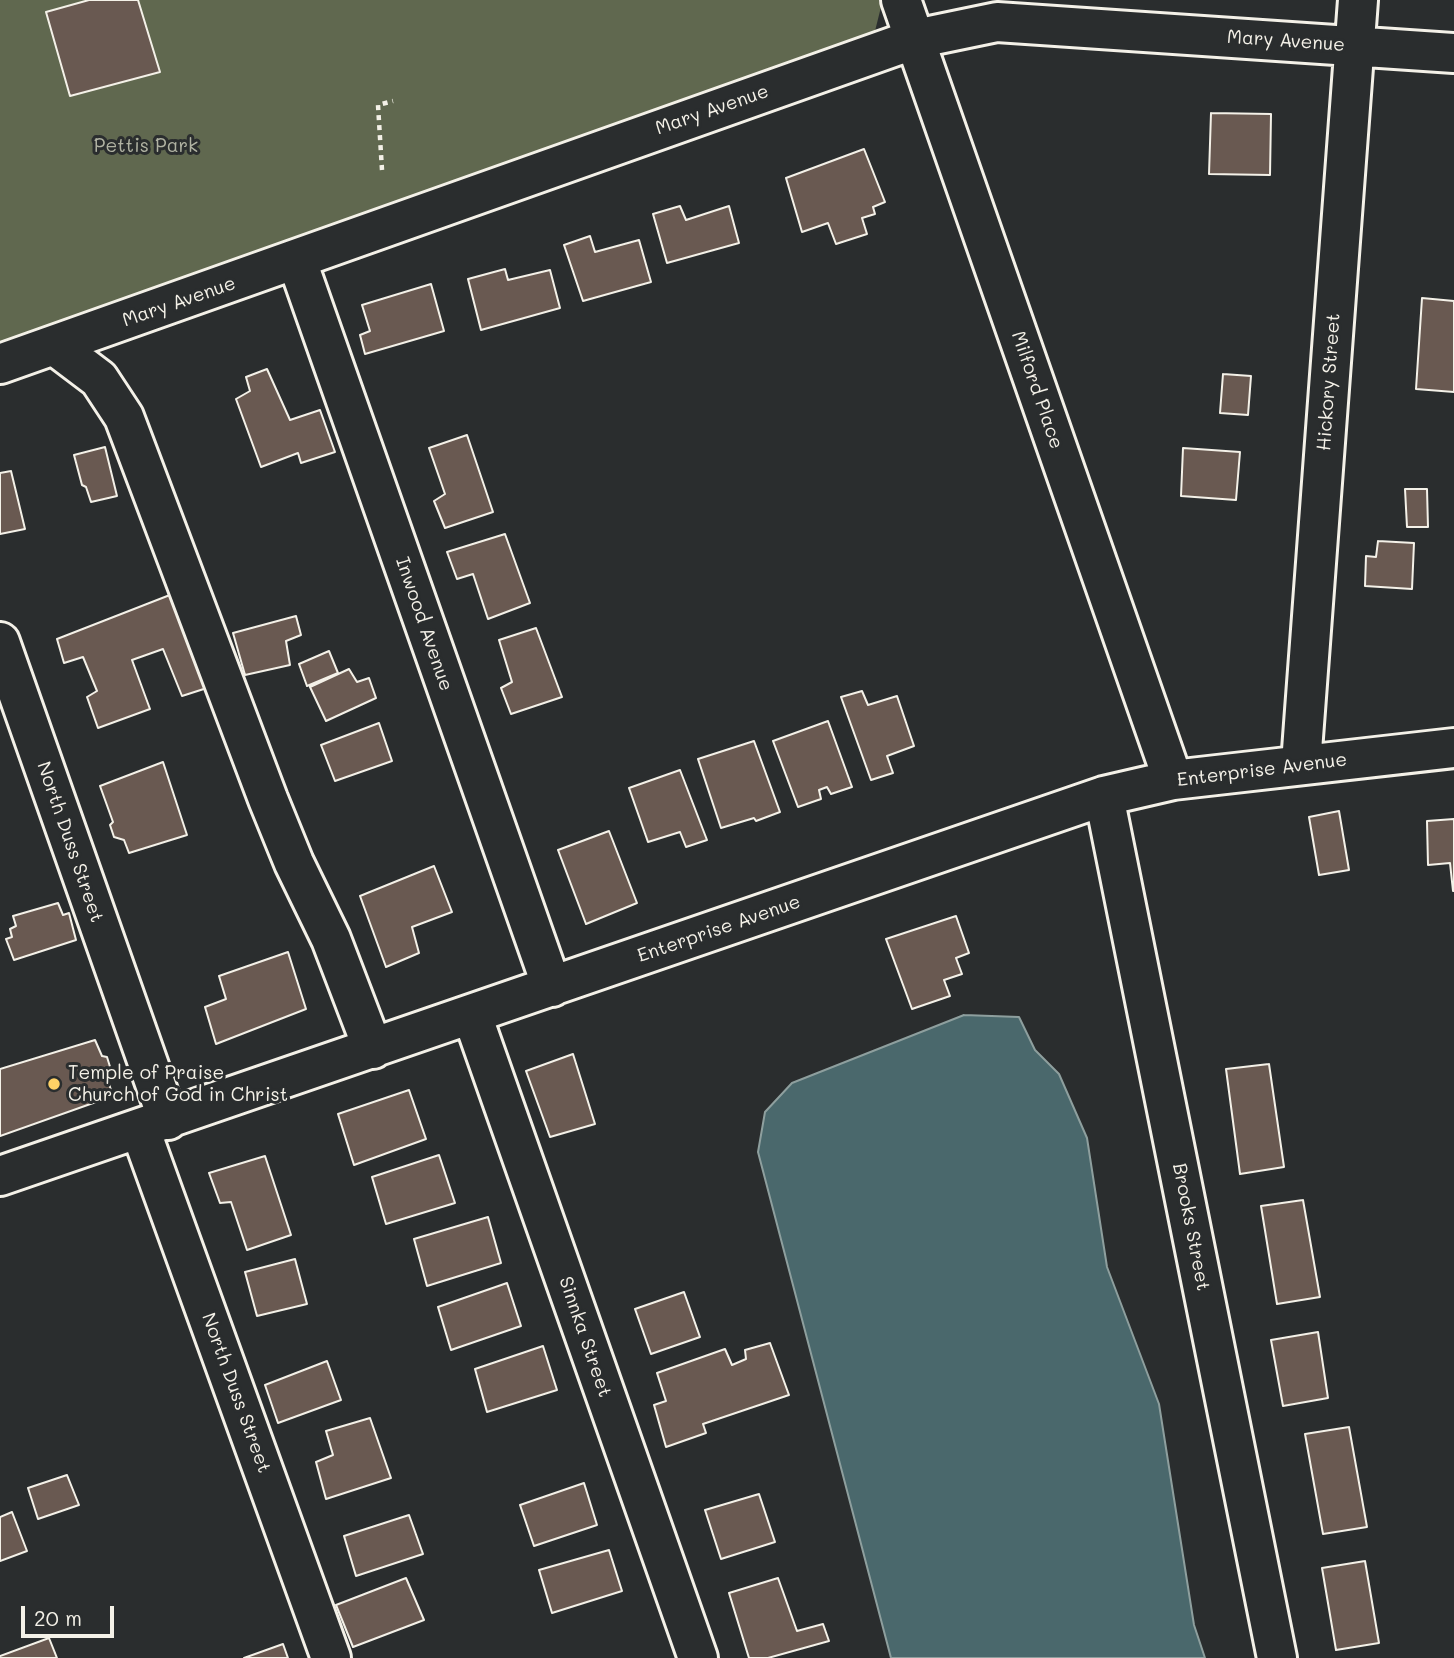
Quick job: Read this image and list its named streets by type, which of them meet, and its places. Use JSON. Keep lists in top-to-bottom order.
{
  "streets": {
    "street": [
      "Mary Avenue",
      "Hickory Street",
      "Milford Place",
      "Inwood Avenue",
      "Enterprise Avenue",
      "North Duss Street",
      "Brooks Street",
      "Sinnka Street"
    ]
  },
  "crossings": [
    ["Mary Avenue", "Hickory Street"],
    ["Mary Avenue", "Milford Place"],
    ["Mary Avenue", "Inwood Avenue"],
    ["Hickory Street", "Enterprise Avenue"],
    ["Milford Place", "Enterprise Avenue"],
    ["Inwood Avenue", "Enterprise Avenue"],
    ["Enterprise Avenue", "North Duss Street"],
    ["Enterprise Avenue", "Brooks Street"],
    ["Enterprise Avenue", "Sinnka Street"]
  ],
  "parks": ["Pettis Park"],
  "places": ["Temple of Praise Church of God in Christ"],
  "scale_bar": "20 m"
}
